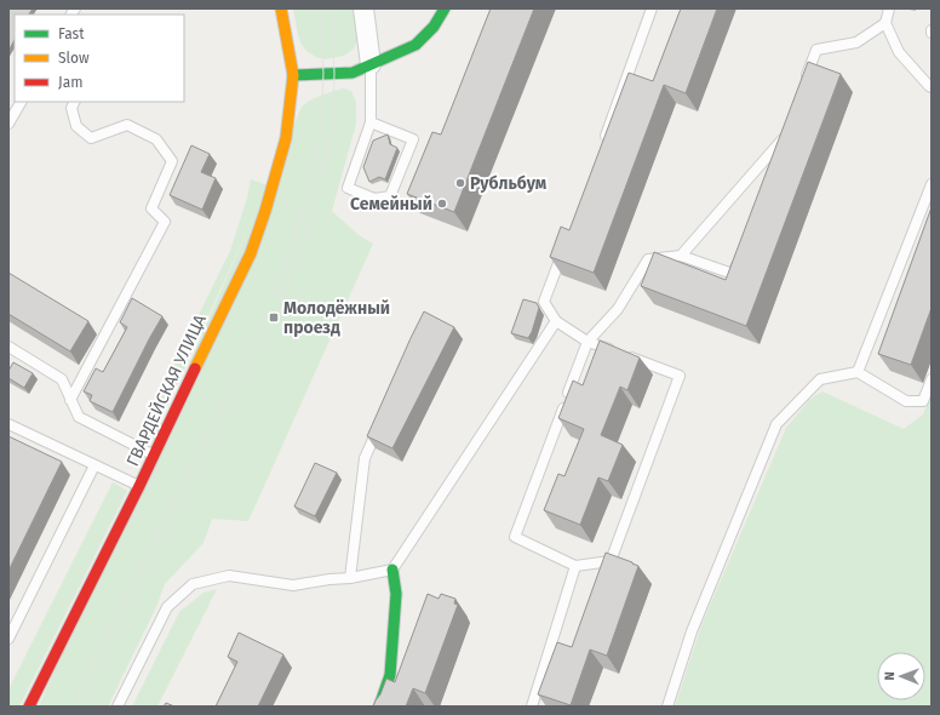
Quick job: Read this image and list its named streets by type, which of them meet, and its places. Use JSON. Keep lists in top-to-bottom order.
{
  "streets": {
    "street": ["ГВАРДЕЙСКАЯ УЛИЦА"]
  },
  "places": {
    "other": ["Рубльбум", "Семейный"],
    "transit": ["Молодёжный проезд"]
  },
  "legend": ["Fast", "Slow", "Jam"],
  "north": "left"
}
